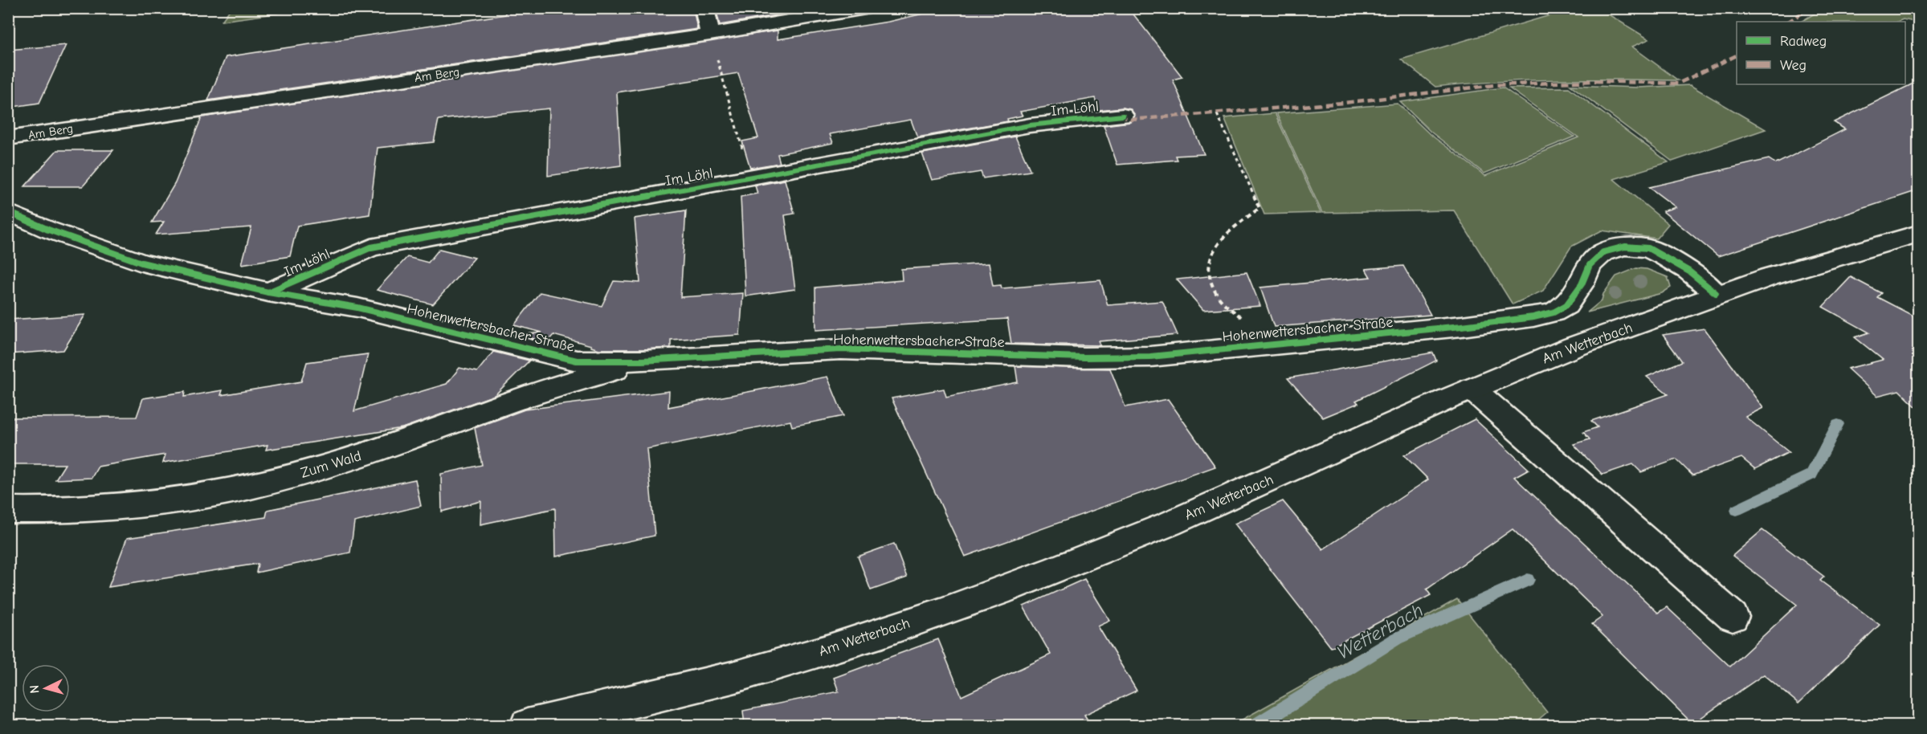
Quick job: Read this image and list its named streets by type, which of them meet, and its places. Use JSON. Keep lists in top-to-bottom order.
{
  "streets": {
    "street": [
      "Am Berg",
      "Im Löhl",
      "Hohenwettersbacher Straße",
      "Am Wetterbach",
      "Zum Wald"
    ]
  },
  "crossings": [
    ["Im Löhl", "Hohenwettersbacher Straße"],
    ["Hohenwettersbacher Straße", "Am Wetterbach"],
    ["Hohenwettersbacher Straße", "Zum Wald"]
  ],
  "water": ["Wetterbach"],
  "legend": ["Radweg", "Weg"],
  "north": "left"
}
